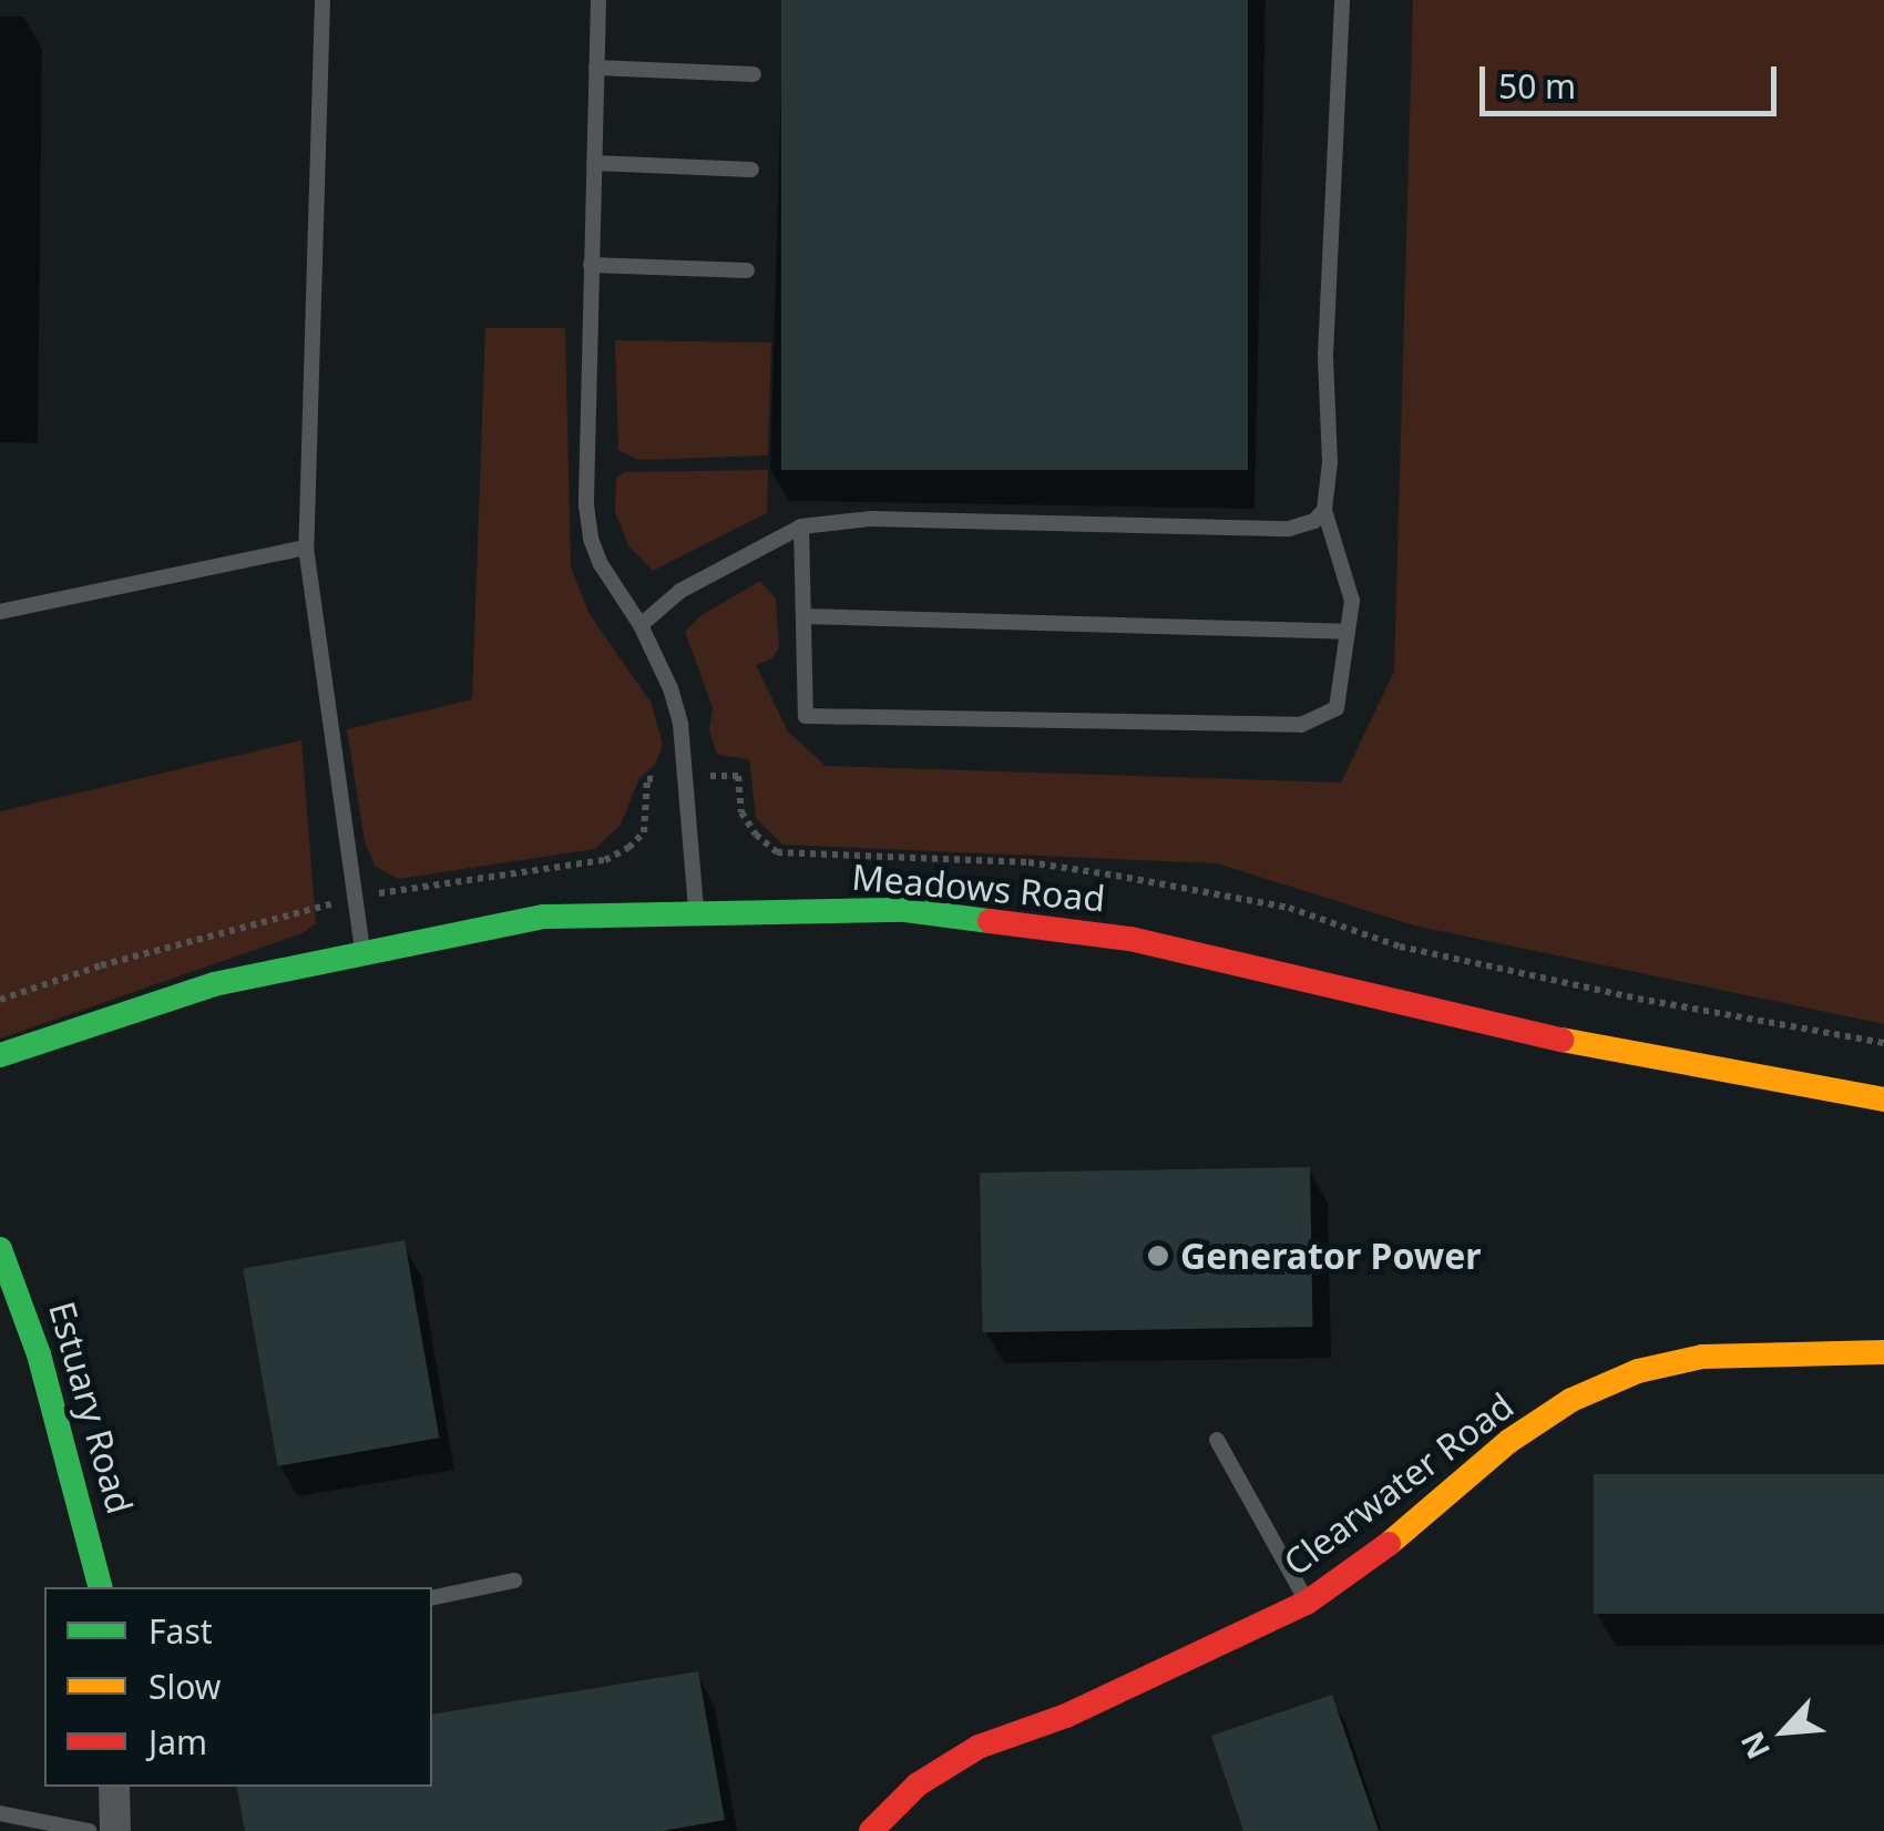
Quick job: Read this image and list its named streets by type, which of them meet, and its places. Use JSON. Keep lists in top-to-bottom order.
{
  "streets": {
    "street": ["Meadows Road", "Estuary Road", "Clearwater Road"]
  },
  "places": ["Generator Power"],
  "legend": ["Fast", "Slow", "Jam"],
  "scale_bar": "50 m",
  "north": "bottom left"
}
